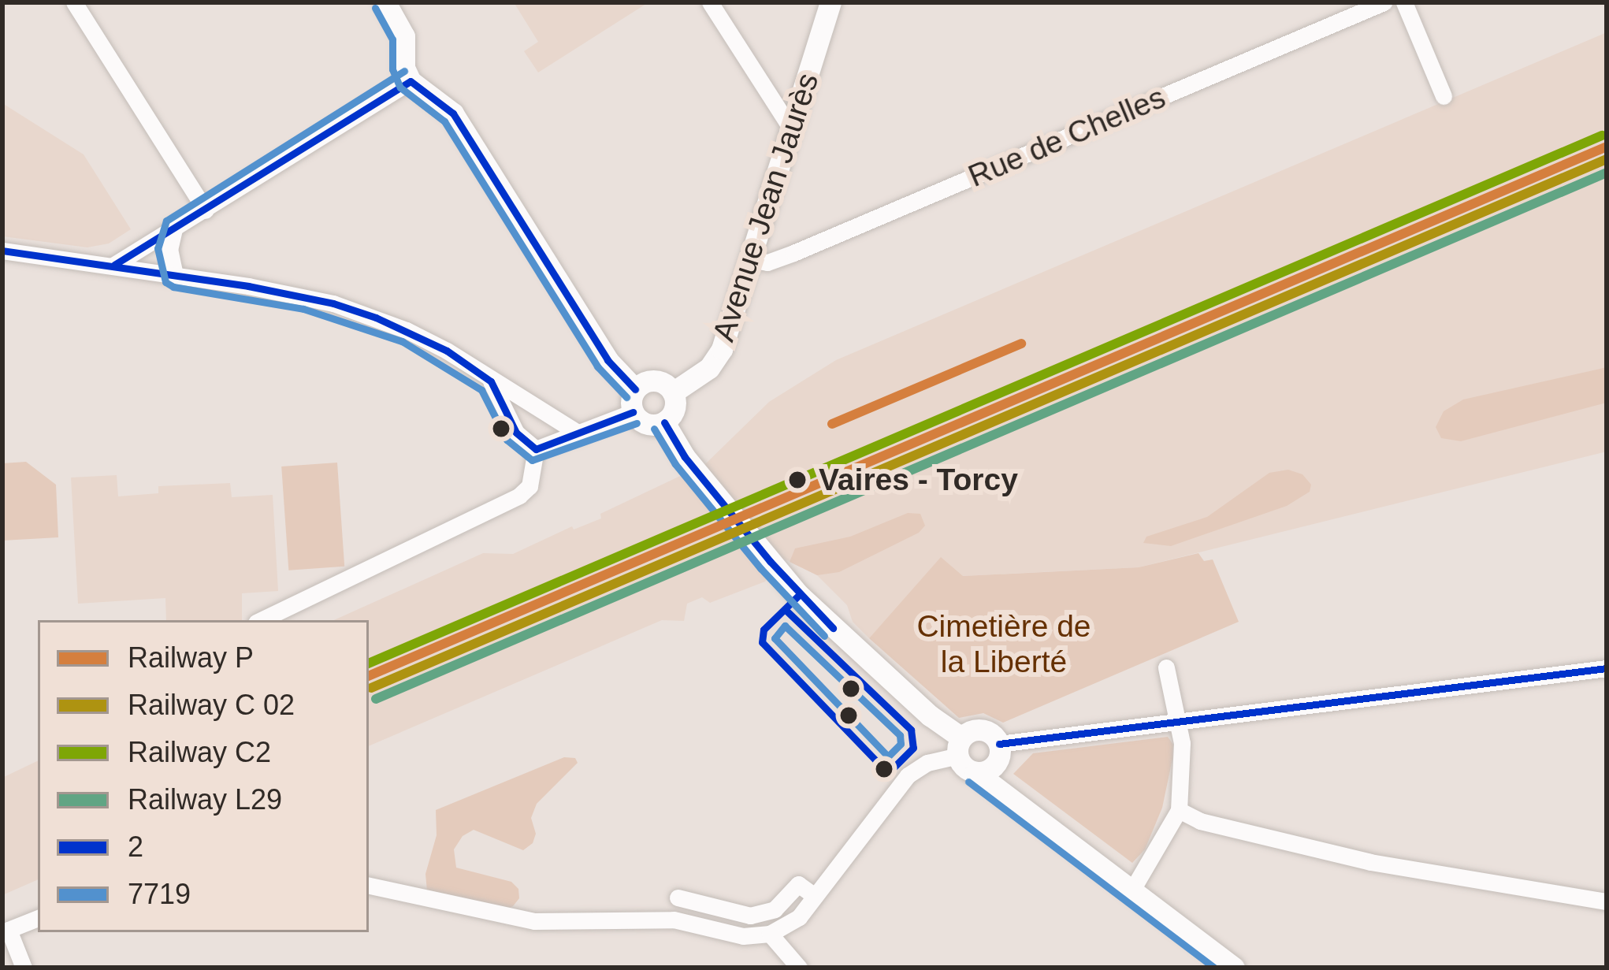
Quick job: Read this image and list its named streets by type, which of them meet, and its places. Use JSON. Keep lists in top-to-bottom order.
{
  "streets": {
    "main road": ["Avenue Jean Jaurès"],
    "street": ["Rue de Chelles"]
  },
  "crossings": [
    ["Rue de Chelles", "Avenue Jean Jaurès"]
  ],
  "parks": ["Cimetière de la Liberté"],
  "places": ["Vaires - Torcy"],
  "lines": [
    "transit line 7719",
    "transit line 2",
    "rail line C2",
    "rail line P",
    "rail line L29"
  ],
  "legend": [
    "Railway P",
    "Railway C 02",
    "Railway C2",
    "Railway L29",
    "2",
    "7719"
  ]
}
